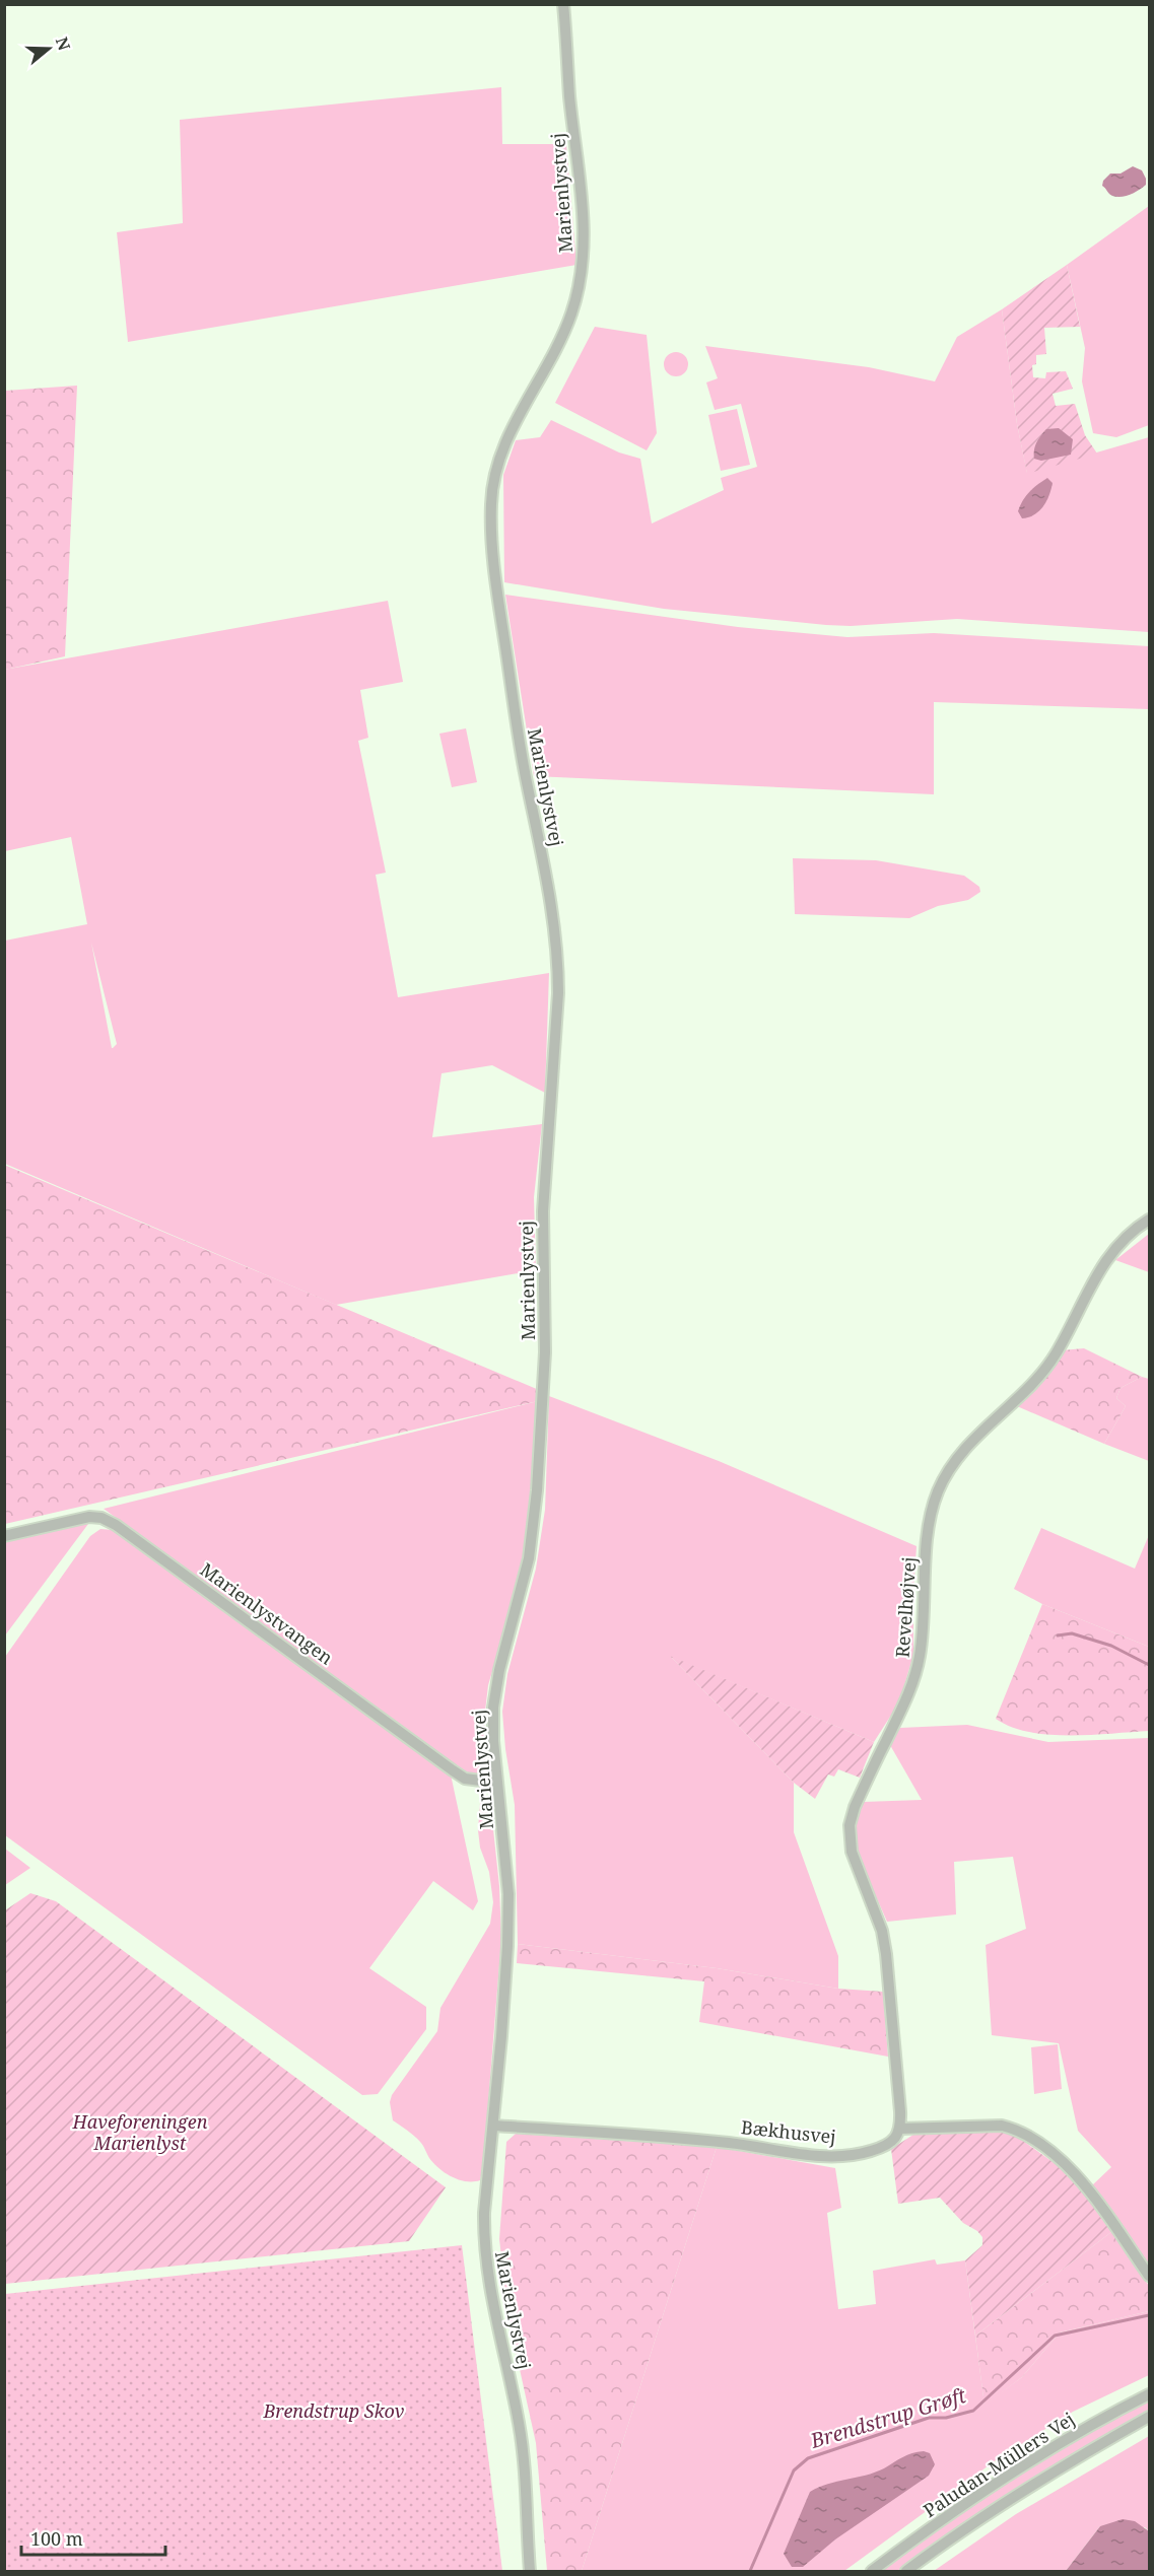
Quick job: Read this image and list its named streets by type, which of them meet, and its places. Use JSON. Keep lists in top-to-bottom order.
{
  "streets": {
    "street": [
      "Marienlystvej",
      "Revelhøjvej",
      "Marienlystvangen",
      "Bækhusvej",
      "Paludan-Müllers Vej"
    ]
  },
  "crossings": [
    ["Marienlystvej", "Marienlystvangen"],
    ["Marienlystvej", "Bækhusvej"],
    ["Revelhøjvej", "Bækhusvej"]
  ],
  "water": ["Brendstrup Grøft"],
  "parks": ["Haveforeningen Marienlyst", "Brendstrup Skov"],
  "scale_bar": "100 m",
  "north": "right"
}
